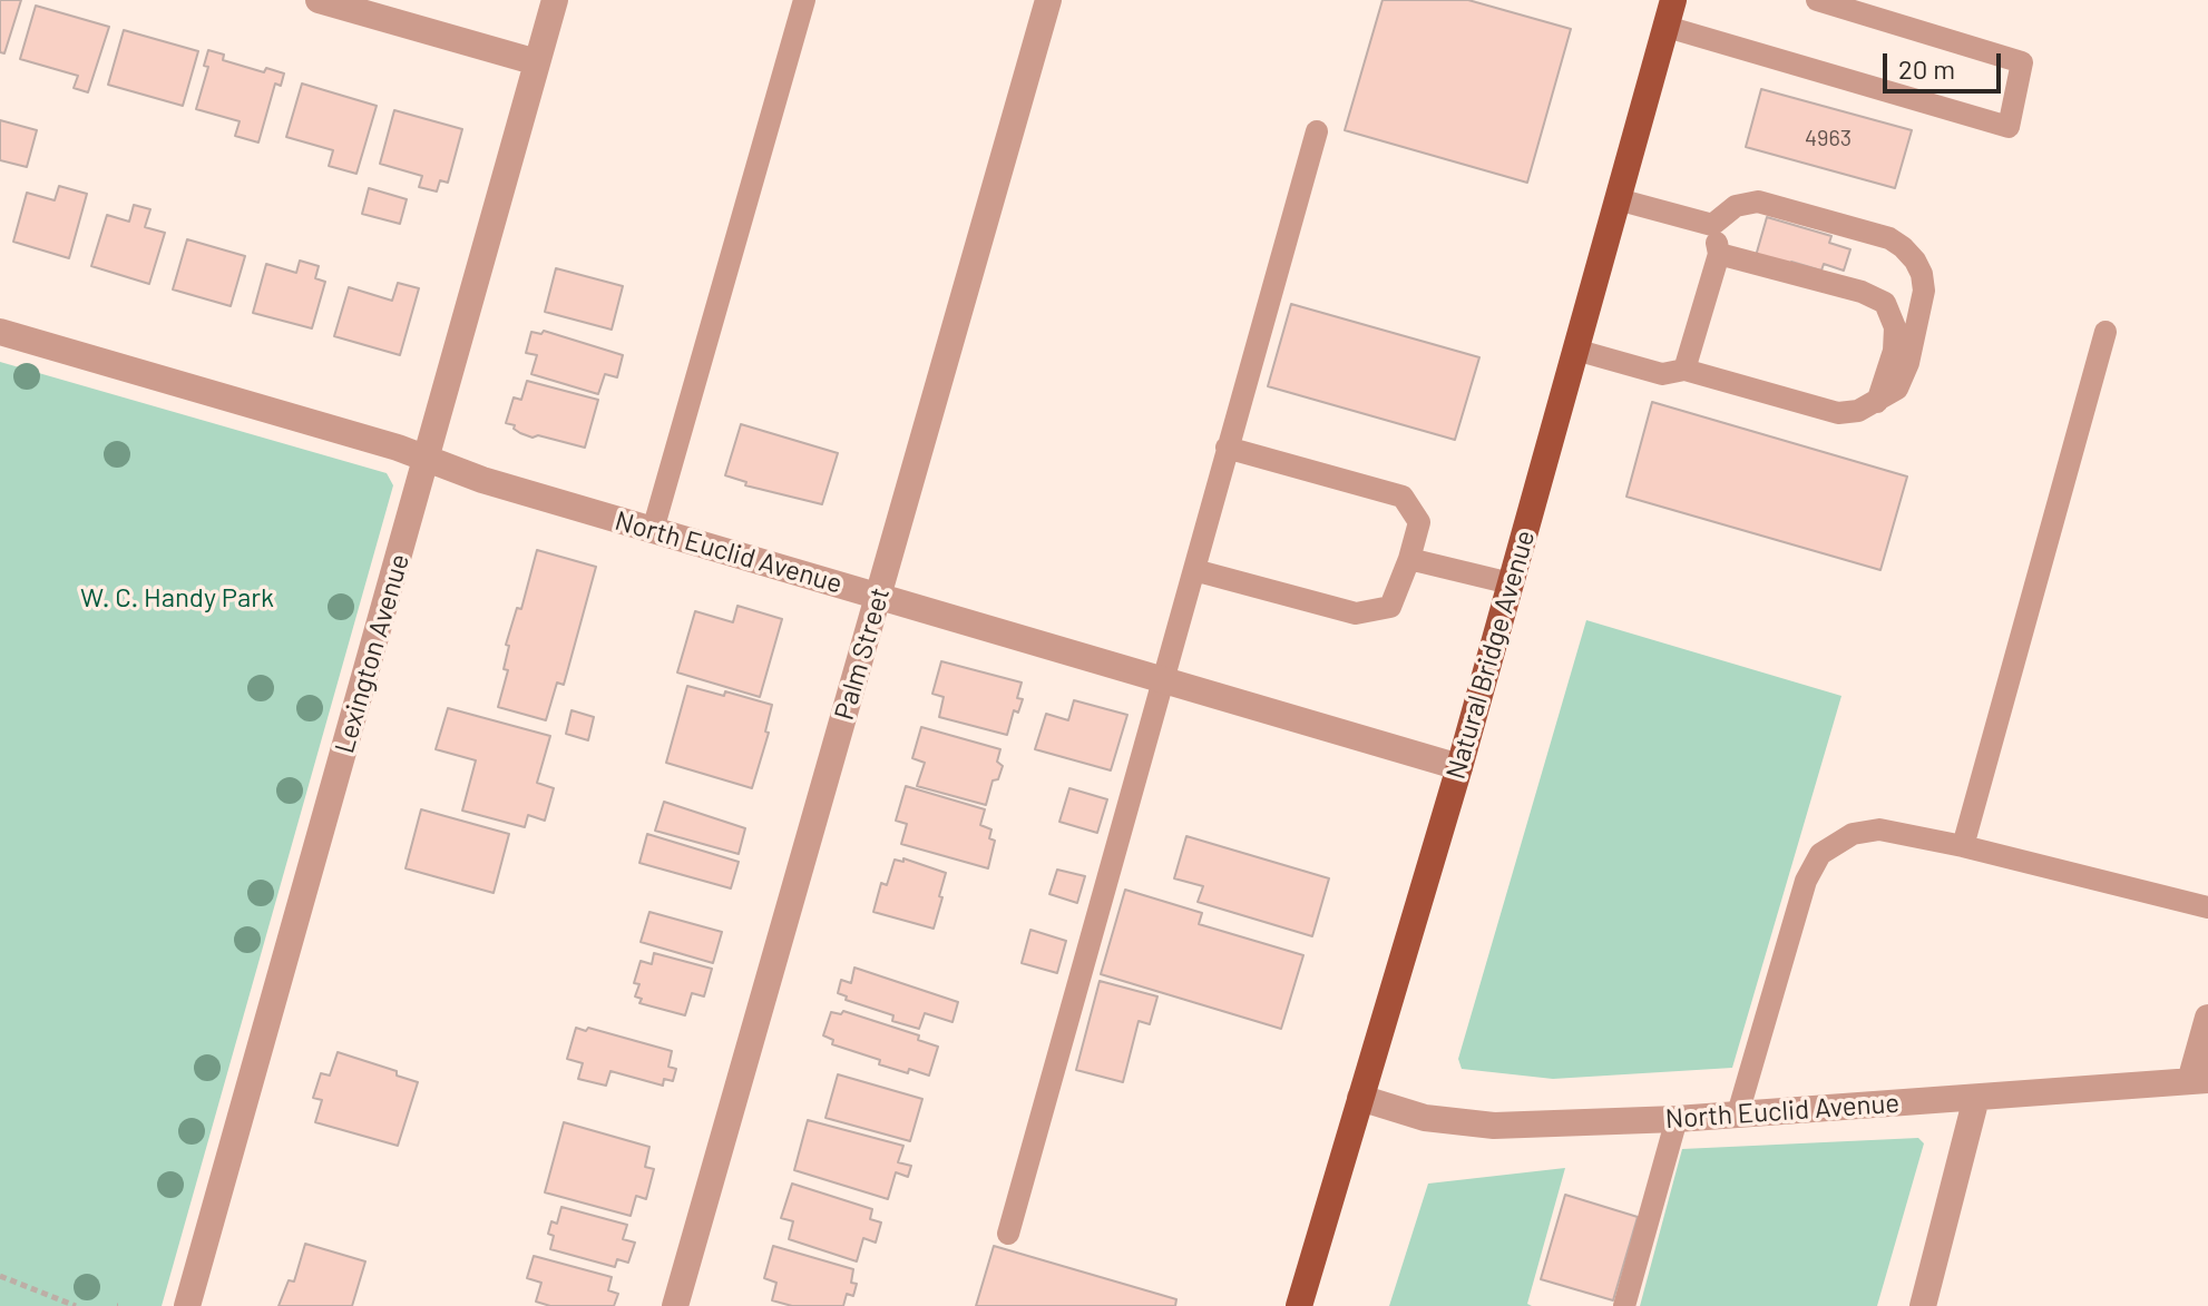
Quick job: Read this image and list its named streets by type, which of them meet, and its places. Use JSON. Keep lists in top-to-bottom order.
{
  "streets": {
    "main road": ["Natural Bridge Avenue"],
    "street": ["North Euclid Avenue", "Lexington Avenue", "Palm Street"]
  },
  "crossings": [
    ["North Euclid Avenue", "Lexington Avenue"],
    ["North Euclid Avenue", "Palm Street"],
    ["North Euclid Avenue", "Natural Bridge Avenue"]
  ],
  "parks": ["W. C. Handy Park"],
  "house_numbers": ["4963"],
  "scale_bar": "20 m"
}
